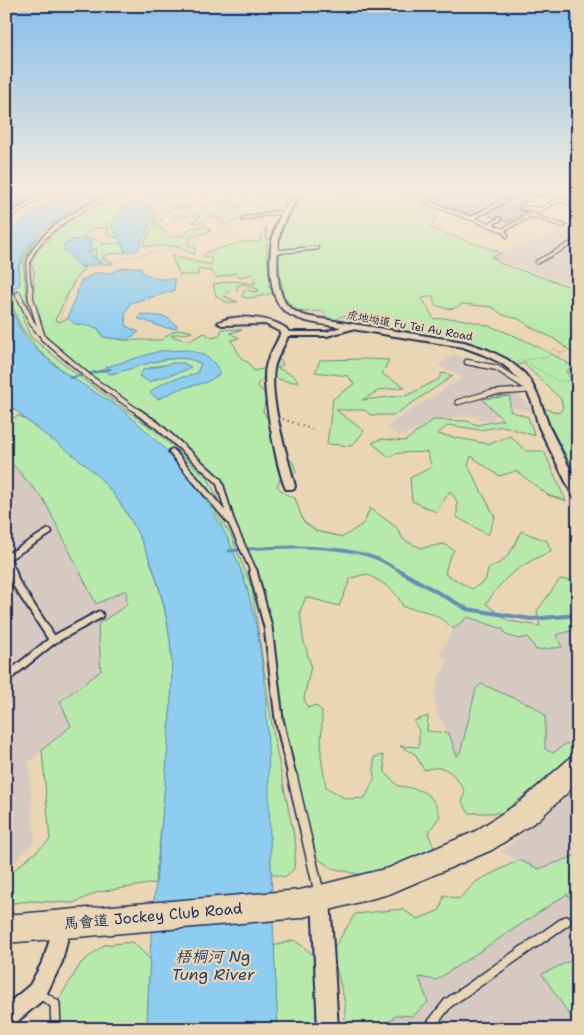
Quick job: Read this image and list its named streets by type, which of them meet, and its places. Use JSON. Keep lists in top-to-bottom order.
{
  "streets": {
    "main road": ["馬會道 Jockey Club Road"],
    "street": ["虎地坳道 Fu Tei Au Road"]
  },
  "water": ["梧桐河 Ng Tung River"]
}
